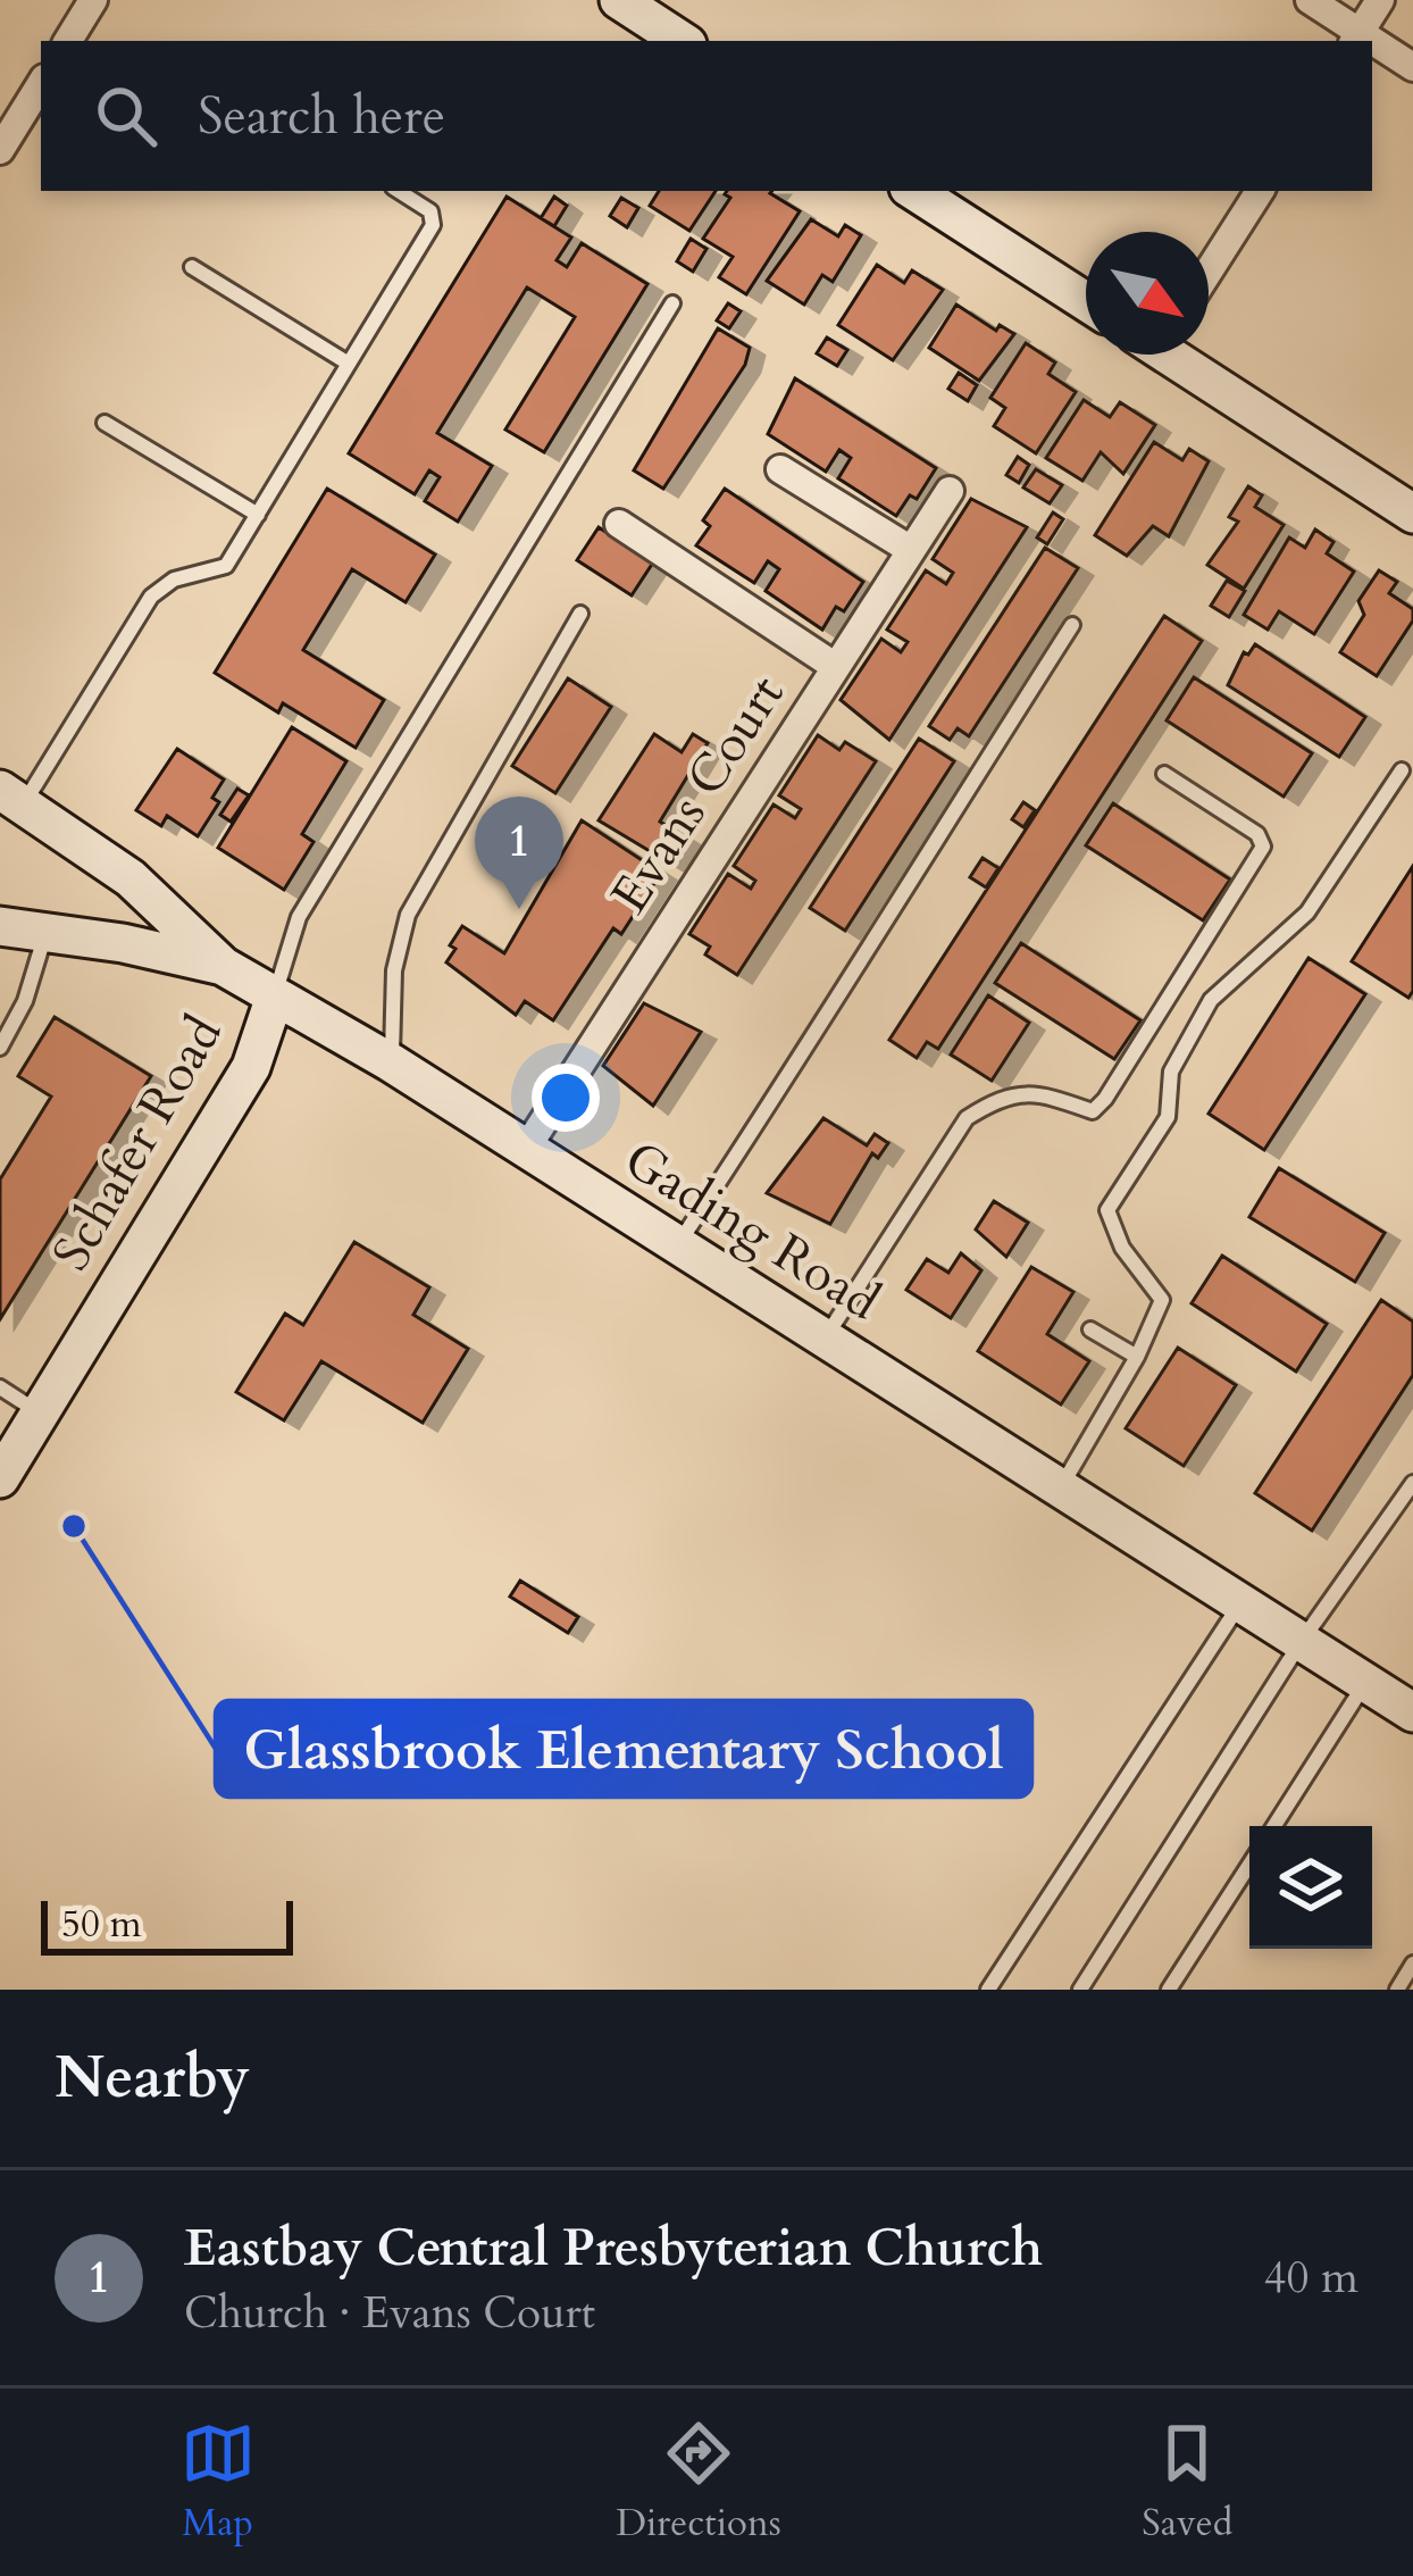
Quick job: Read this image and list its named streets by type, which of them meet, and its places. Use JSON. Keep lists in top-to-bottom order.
{
  "streets": {
    "main road": ["Schafer Road", "Gading Road"],
    "street": ["Evans Court"]
  },
  "crossings": [
    ["Evans Court", "Gading Road"],
    ["Schafer Road", "Gading Road"]
  ],
  "places": ["Glassbrook Elementary School"],
  "scale_bar": "50 m",
  "north": "bottom right",
  "page": {
    "search": "Search here",
    "pins": "1",
    "scale": "50 m",
    "heading": "Nearby",
    "list": [
      {
        "mark": "1",
        "name": "Eastbay Central Presbyterian Church",
        "note": "Church · Evans Court",
        "value": "40 m"
      }
    ],
    "nav": ["Map", "Directions", "Saved"]
  }
}
